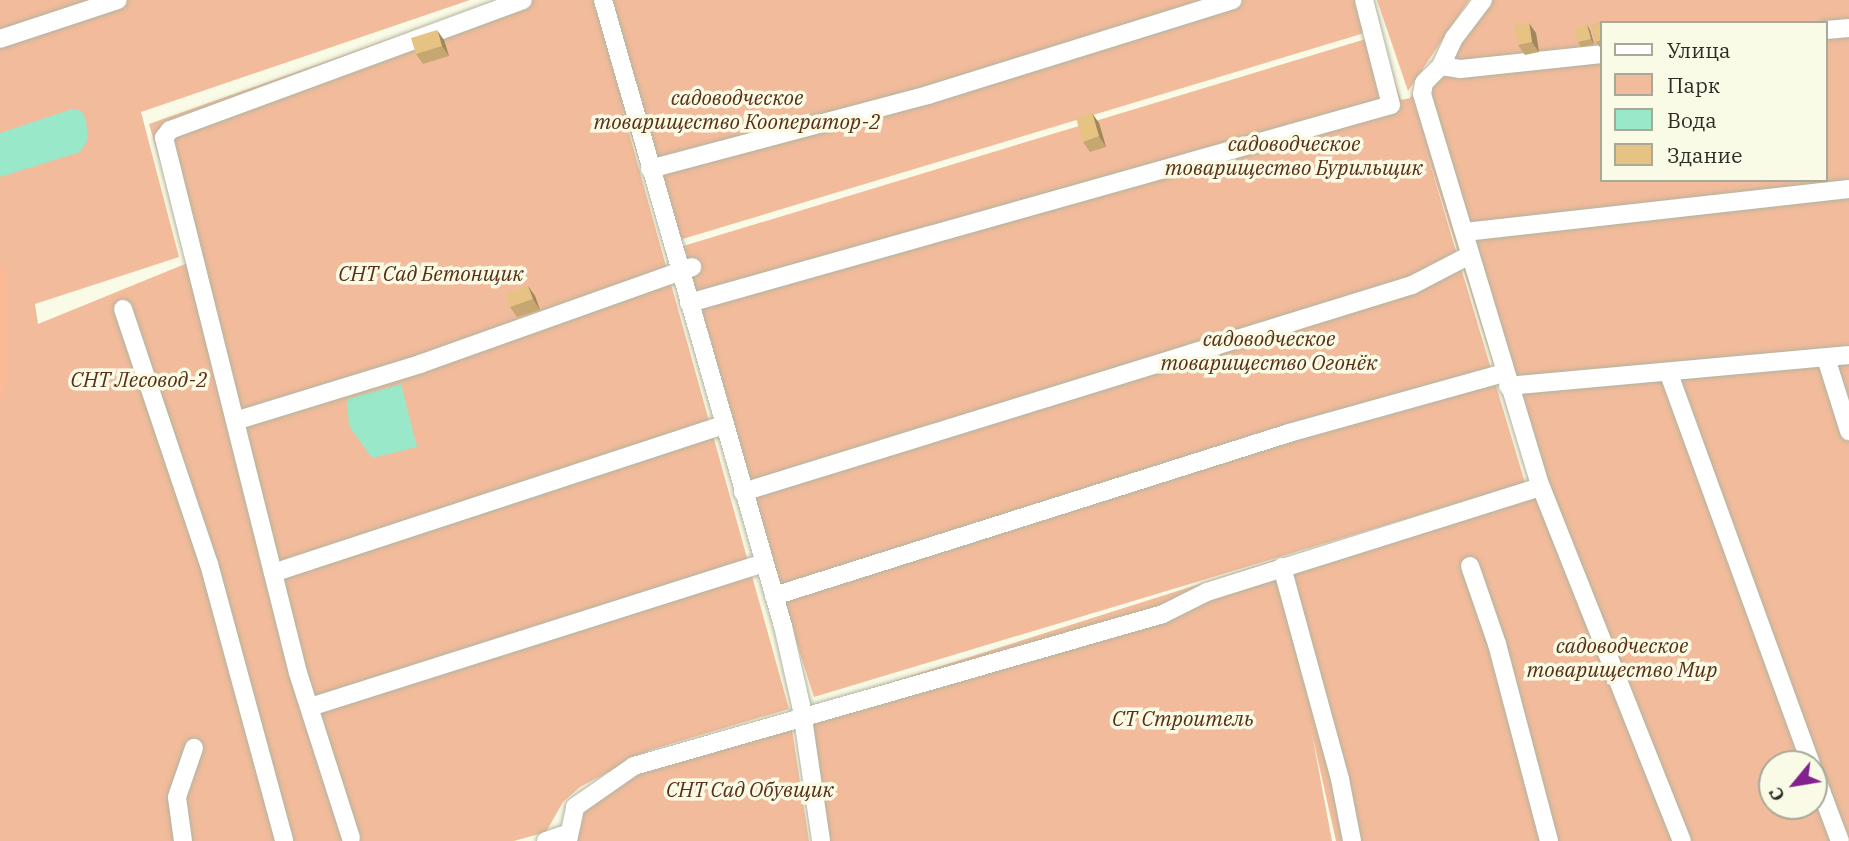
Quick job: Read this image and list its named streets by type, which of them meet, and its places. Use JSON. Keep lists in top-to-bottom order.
{
  "parks": [
    "садоводческое товарищество Кооператор-2",
    "садоводческое товарищество Бурильщик",
    "СНТ Сад Бетонщик",
    "садоводческое товарищество Огонёк",
    "СНТ Лесовод-2",
    "садоводческое товарищество Мир",
    "СТ Строитель",
    "СНТ Сад Обувщик"
  ],
  "legend": [
    "Улица",
    "Парк",
    "Вода",
    "Здание"
  ],
  "north": "bottom left"
}
